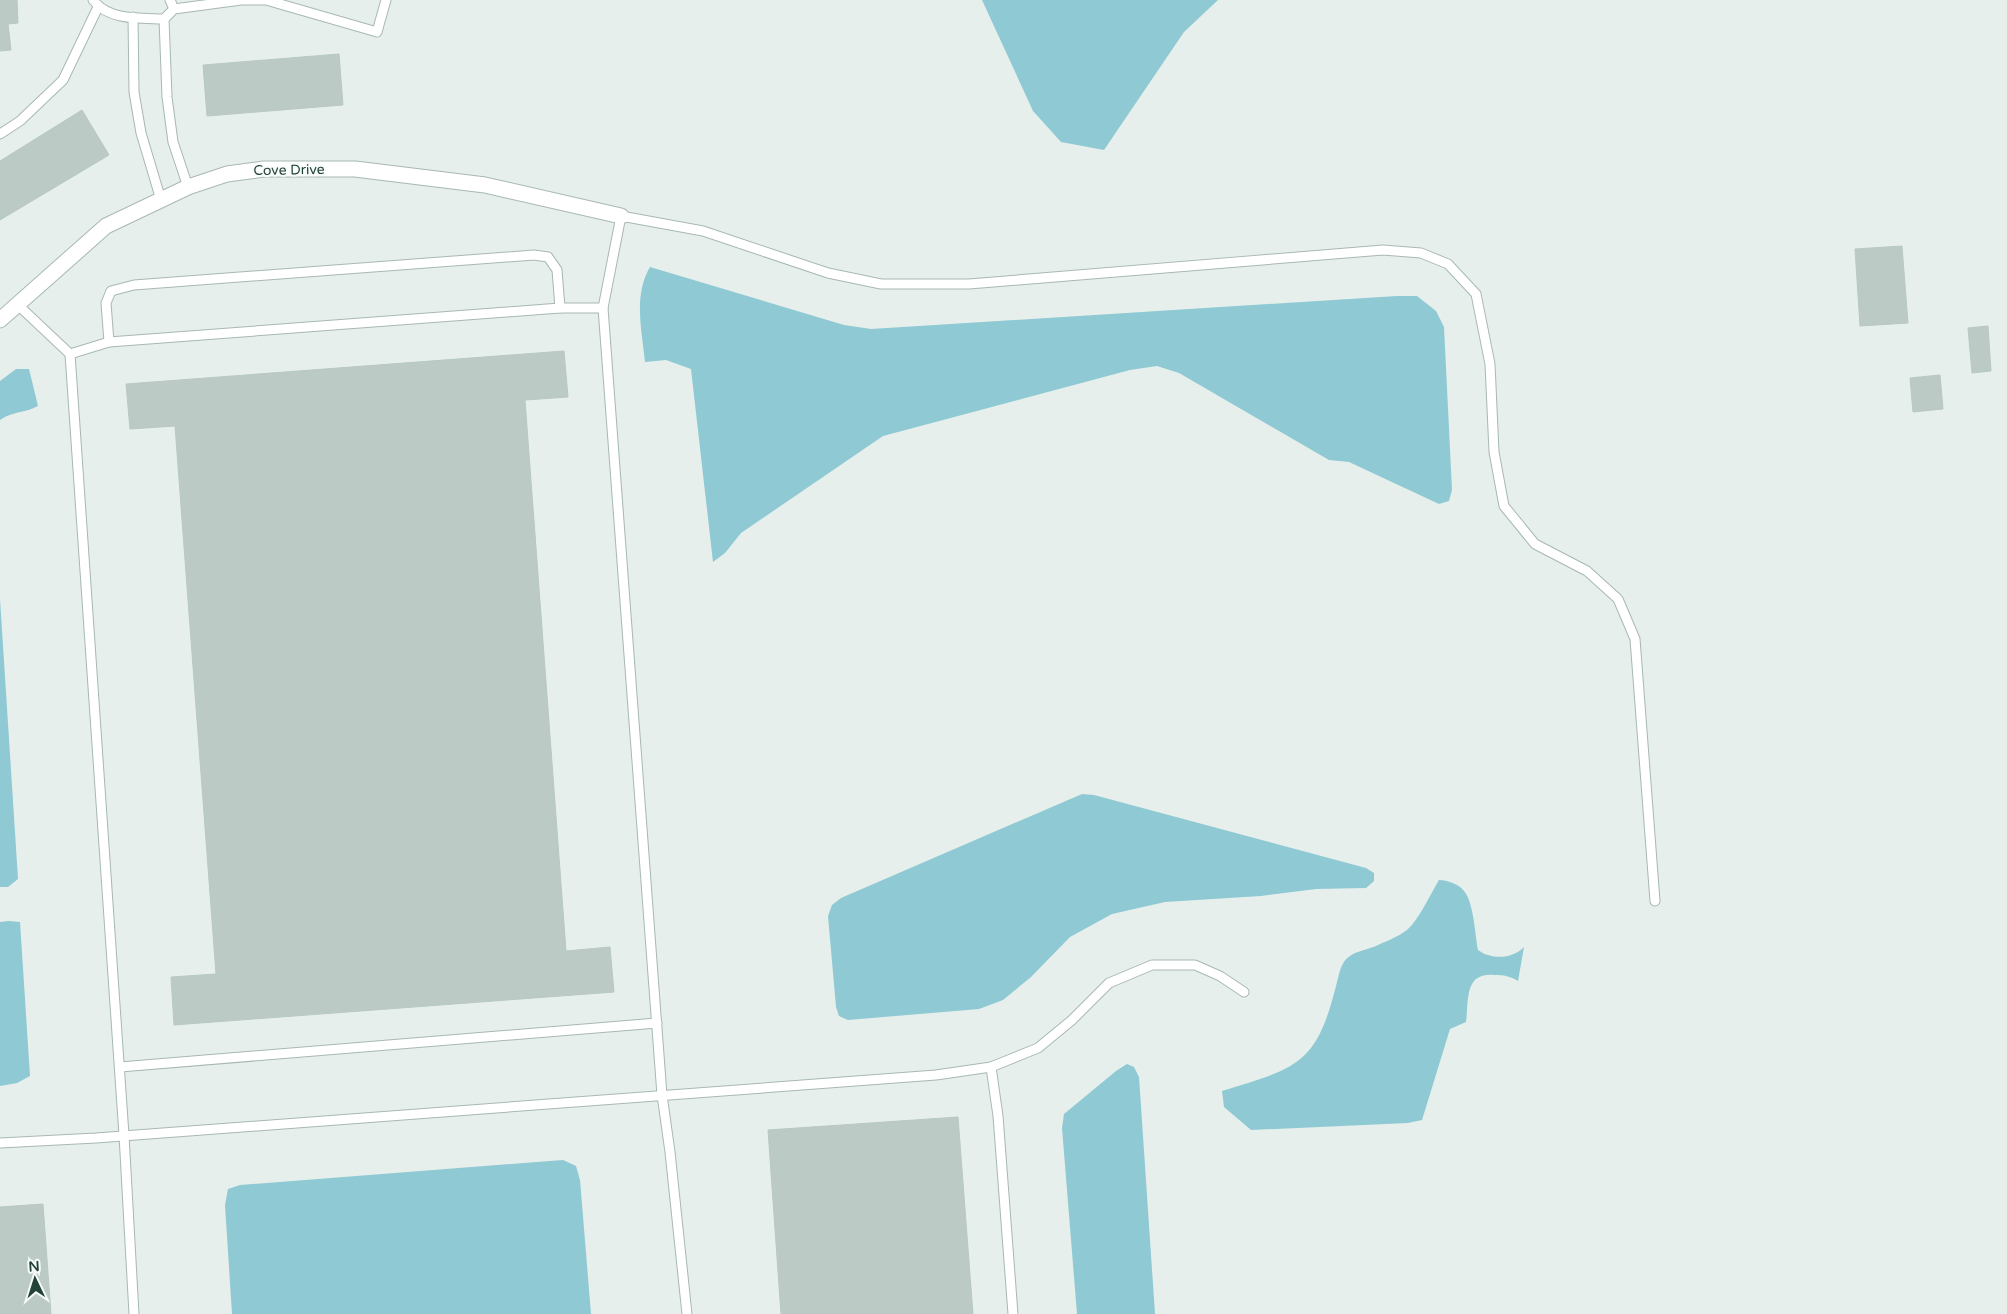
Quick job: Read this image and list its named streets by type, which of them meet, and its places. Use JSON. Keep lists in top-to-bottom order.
{
  "streets": {
    "street": ["Cove Drive"]
  },
  "north": "top"
}
